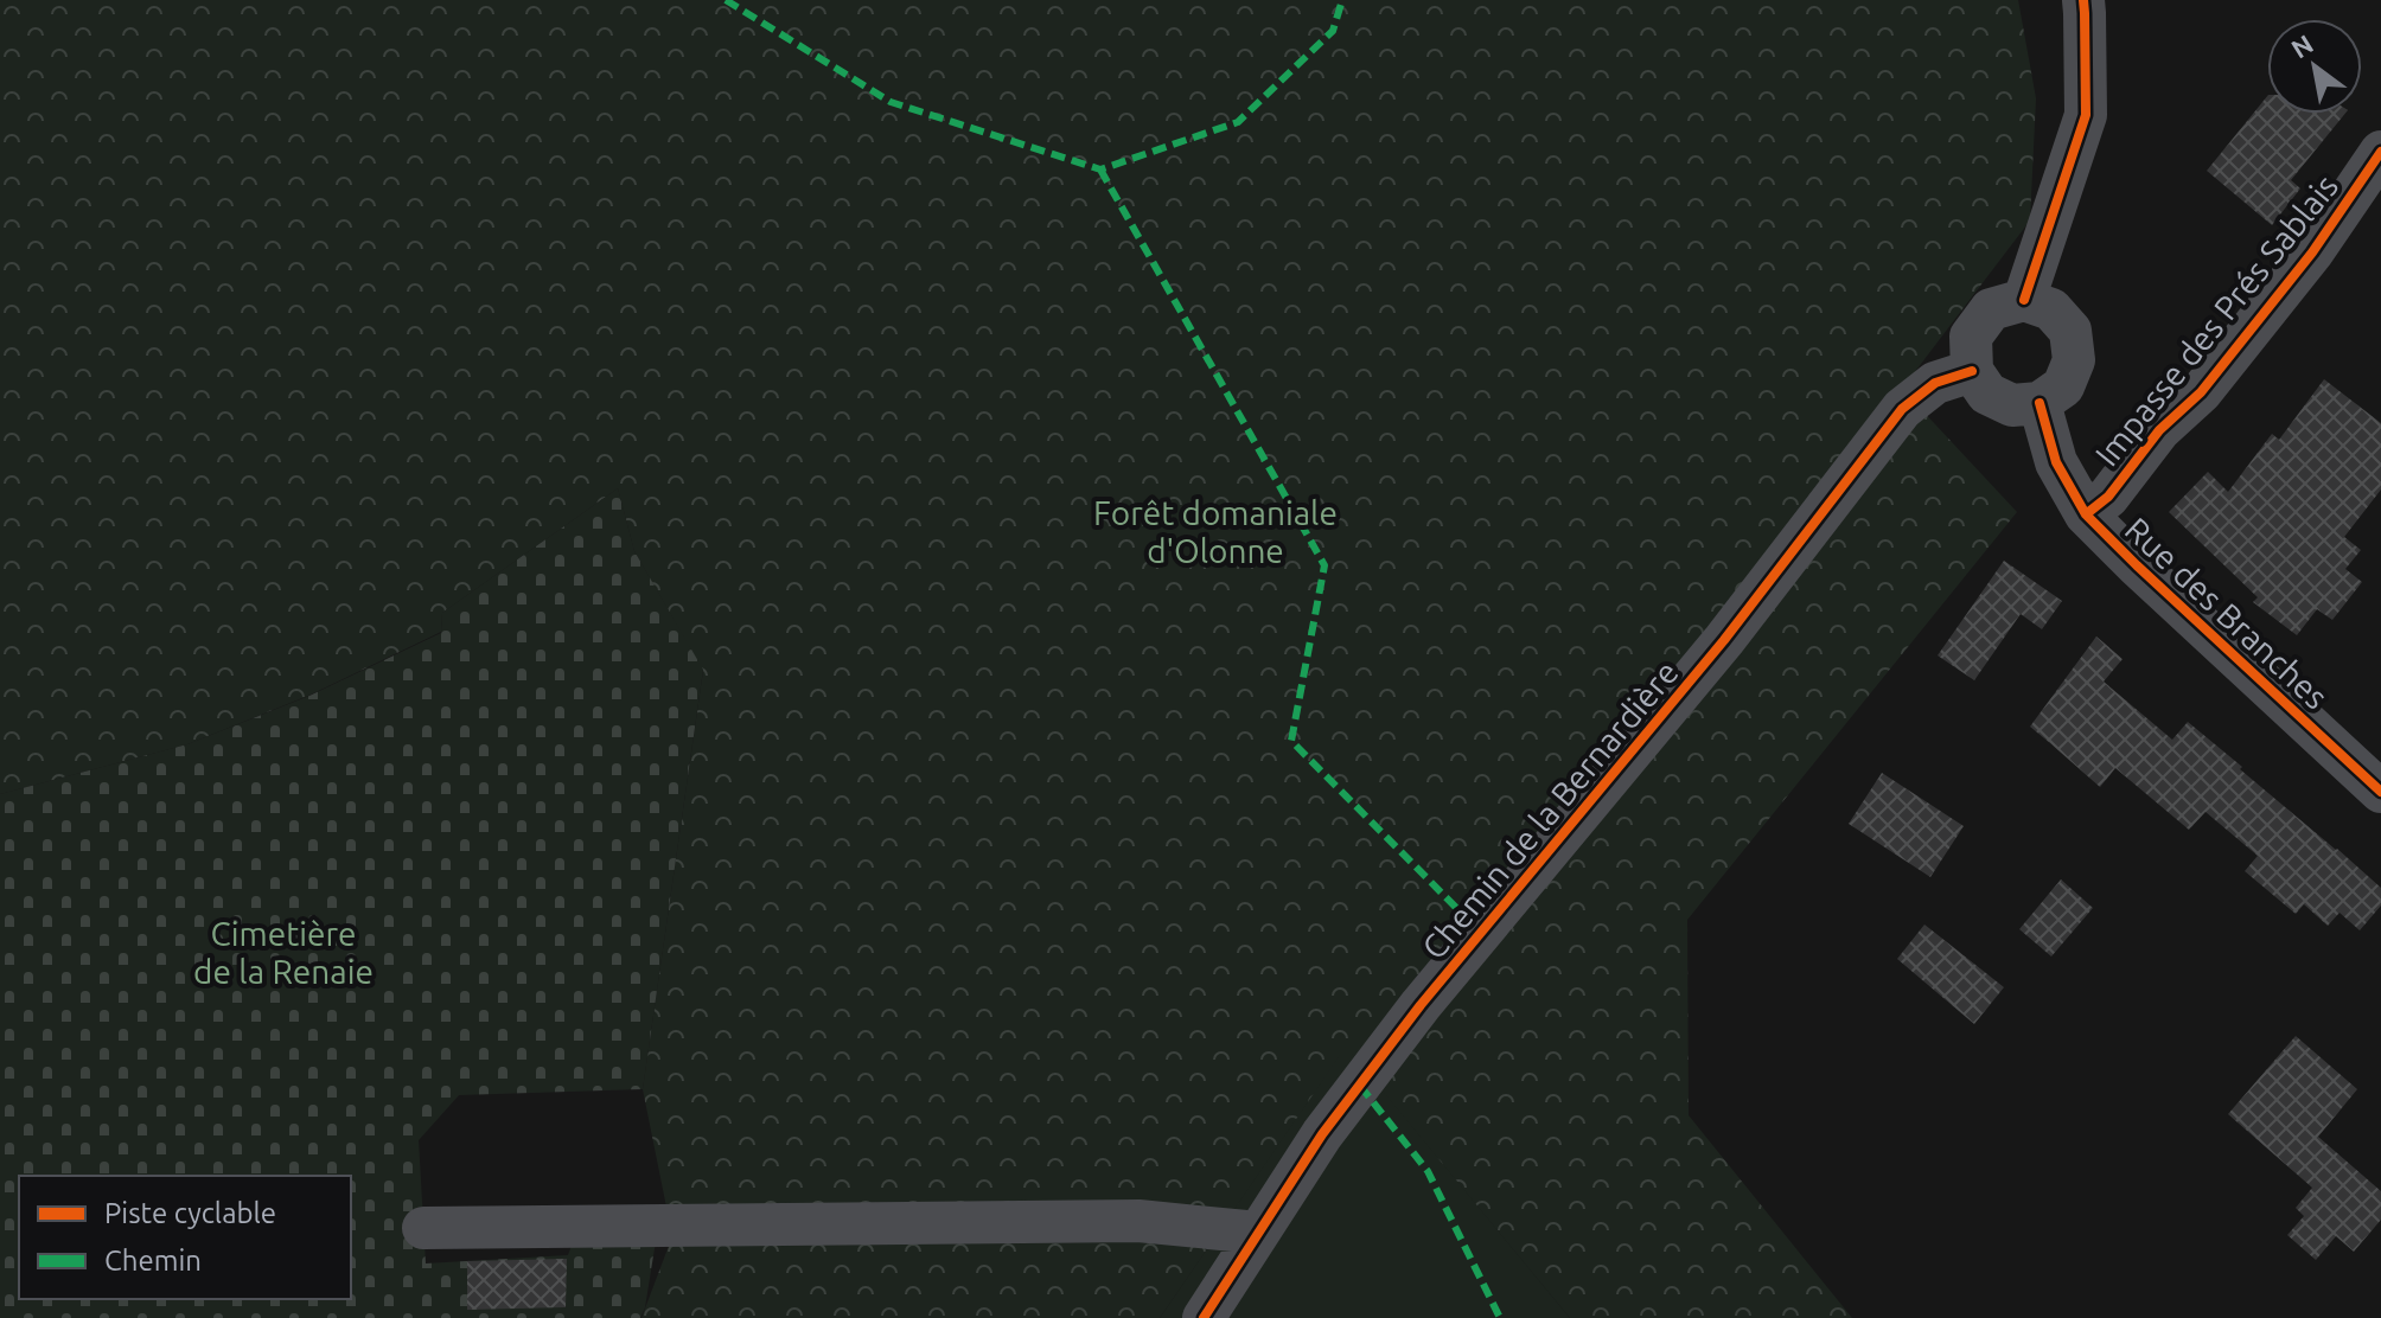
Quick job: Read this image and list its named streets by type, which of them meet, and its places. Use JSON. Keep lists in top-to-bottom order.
{
  "streets": {
    "street": ["Impasse des Prés Sablais", "Rue des Branches", "Chemin de la Bernardière"]
  },
  "crossings": [
    ["Impasse des Prés Sablais", "Rue des Branches"],
    ["Rue des Branches", "Chemin de la Bernardière"]
  ],
  "parks": ["Forêt domaniale d'Olonne", "Cimetière de la Renaie"],
  "legend": ["Piste cyclable", "Chemin"],
  "north": "top left"
}
